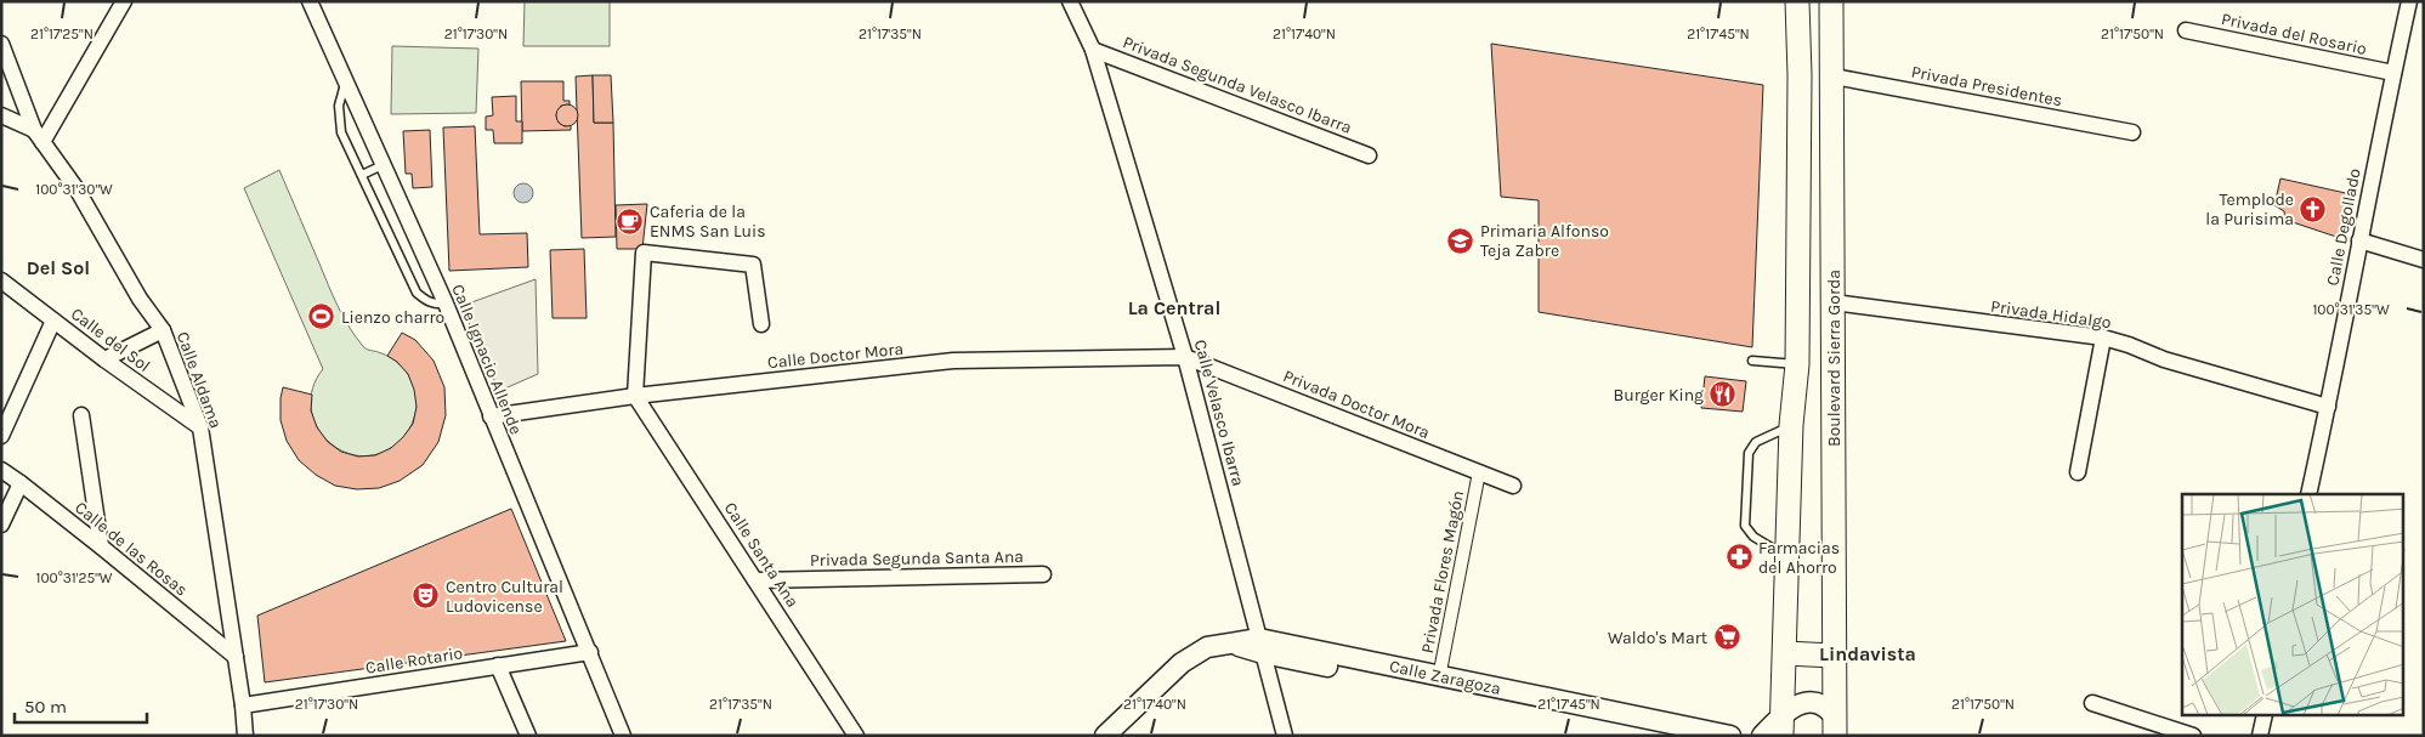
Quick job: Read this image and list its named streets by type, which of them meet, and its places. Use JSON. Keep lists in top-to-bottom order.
{
  "streets": {
    "main road": ["Boulevard Sierra Gorda"],
    "street": [
      "Privada del Rosario",
      "Privada Segunda Velasco Ibarra",
      "Privada Presidentes",
      "Calle Degollado",
      "Privada Hidalgo",
      "Calle del Sol",
      "Calle Doctor Mora",
      "Calle Ignacio Allende",
      "Calle Aldama",
      "Privada Doctor Mora",
      "Calle Velasco Ibarra",
      "Calle de las Rosas",
      "Calle Santa Ana",
      "Privada Segunda Santa Ana",
      "Privada Flores Magón",
      "Calle Rotario",
      "Calle Zaragoza"
    ]
  },
  "crossings": [
    ["Privada del Rosario", "Calle Degollado"],
    ["Privada Segunda Velasco Ibarra", "Calle Velasco Ibarra"],
    ["Privada Presidentes", "Boulevard Sierra Gorda"],
    ["Calle Degollado", "Privada Hidalgo"],
    ["Privada Hidalgo", "Boulevard Sierra Gorda"],
    ["Calle del Sol", "Calle Aldama"],
    ["Calle Doctor Mora", "Calle Ignacio Allende"],
    ["Calle Doctor Mora", "Privada Doctor Mora"],
    ["Calle Doctor Mora", "Calle Velasco Ibarra"],
    ["Calle Doctor Mora", "Calle Santa Ana"],
    ["Calle Ignacio Allende", "Calle Rotario"],
    ["Calle Aldama", "Calle de las Rosas"],
    ["Calle Aldama", "Calle Rotario"],
    ["Privada Doctor Mora", "Calle Velasco Ibarra"],
    ["Privada Doctor Mora", "Privada Flores Magón"],
    ["Calle Velasco Ibarra", "Calle Zaragoza"],
    ["Calle Santa Ana", "Privada Segunda Santa Ana"],
    ["Privada Flores Magón", "Calle Zaragoza"]
  ],
  "districts": ["Del Sol", "La Central", "Lindavista"],
  "places": {
    "church": ["Templode la Purisima"],
    "cafe": ["Caferia de la ENMS San Luis"],
    "school or university": ["Primaria Alfonso Teja Zabre"],
    "sports": ["Lienzo charro"],
    "restaurant": ["Burger King"],
    "pharmacy": ["Farmacias del Ahorro"],
    "theatre": ["Centro Cultural Ludovicense"],
    "supermarket": ["Waldo's Mart"]
  },
  "scale_bar": "50 m",
  "coordinates": [
    "21°17'25\"N",
    "21°17'30\"N",
    "21°17'35\"N",
    "21°17'40\"N",
    "21°17'45\"N",
    "21°17'50\"N",
    "100°31'30\"W",
    "100°31'35\"W",
    "100°31'25\"W"
  ]
}
